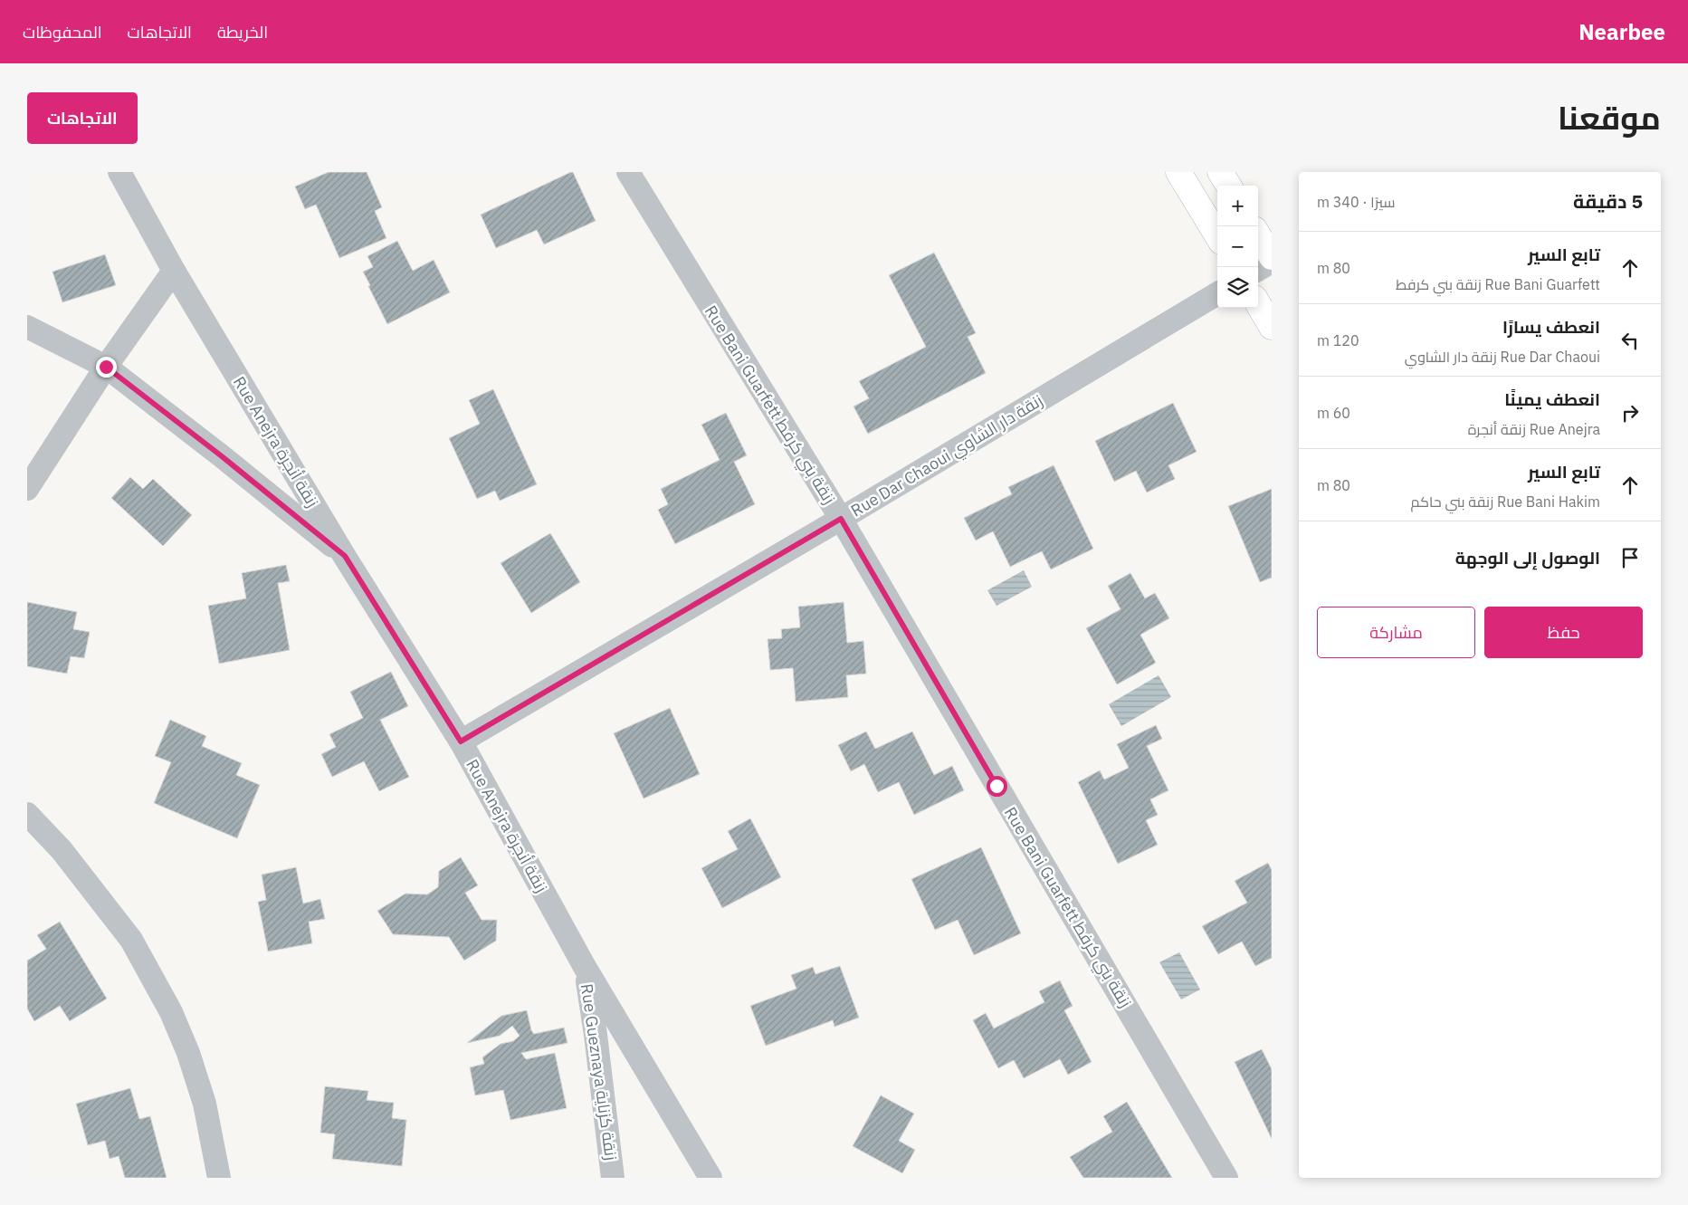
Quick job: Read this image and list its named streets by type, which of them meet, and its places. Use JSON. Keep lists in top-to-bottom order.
{
  "streets": {
    "street": [
      "Rue Bani Guarfett زنقة بني كرفط",
      "Rue Anejra زنقة أنجرة",
      "Rue Dar Chaoui زنقة دار الشاوي",
      "Rue Gueznaya زنقة كزناية"
    ]
  },
  "crossings": [
    ["Rue Bani Guarfett زنقة بني كرفط", "Rue Dar Chaoui زنقة دار الشاوي"],
    ["Rue Anejra زنقة أنجرة", "Rue Dar Chaoui زنقة دار الشاوي"],
    ["Rue Anejra زنقة أنجرة", "Rue Gueznaya زنقة كزناية"]
  ],
  "page": {
    "header": "Nearbee",
    "nav": ["الخريطة", "الاتجاهات", "المحفوظات"],
    "title": "موقعنا",
    "buttons": [
      "الاتجاهات",
      ["حفظ", "مشاركة"]
    ],
    "heading": ["5 دقيقة", "سيرًا · 340 m"],
    "map_buttons": ["+", "−"],
    "list": [
      ["تابع السير", "Rue Bani Guarfett زنقة بني كرفط", "80 m"],
      ["انعطف يسارًا", "Rue Dar Chaoui زنقة دار الشاوي", "120 m"],
      ["انعطف يمينًا", "Rue Anejra زنقة أنجرة", "60 m"],
      ["تابع السير", "Rue Bani Hakim زنقة بني حاكم", "80 m"],
      "الوصول إلى الوجهة"
    ]
  }
}
